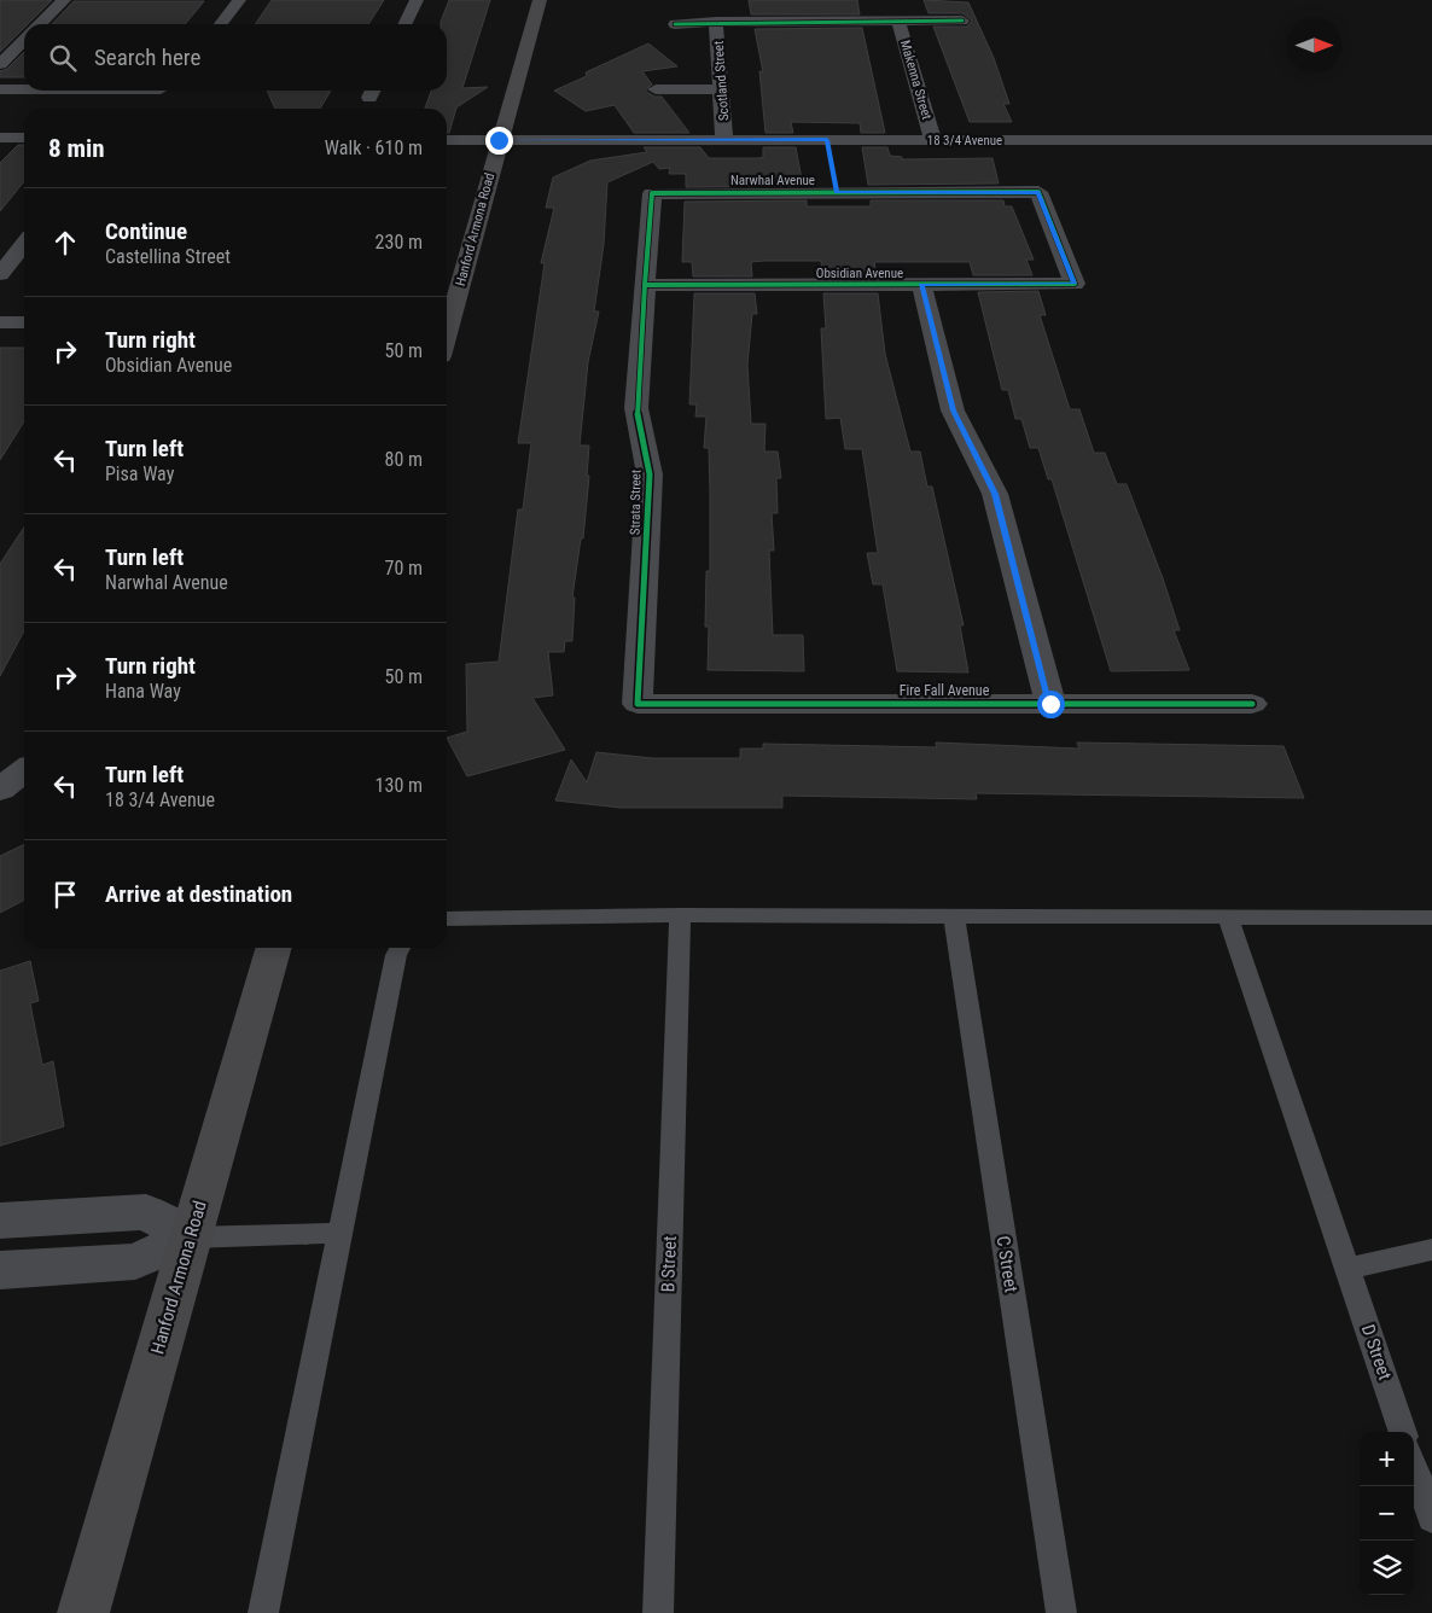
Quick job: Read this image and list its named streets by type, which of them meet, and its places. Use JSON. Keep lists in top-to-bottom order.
{
  "streets": {
    "main road": ["Hanford Armona Road"],
    "street": [
      "Makenna Street",
      "Scotland Street",
      "18 3/4 Avenue",
      "Narwhal Avenue",
      "Obsidian Avenue",
      "Strata Street",
      "Fire Fall Avenue"
    ],
    "lane": ["B Street", "C Street", "D Street"]
  },
  "crossings": [
    ["Makenna Street", "18 3/4 Avenue"],
    ["Scotland Street", "18 3/4 Avenue"],
    ["18 3/4 Avenue", "Hanford Armona Road"],
    ["Narwhal Avenue", "Obsidian Avenue"],
    ["Narwhal Avenue", "Strata Street"],
    ["Obsidian Avenue", "Strata Street"],
    ["Strata Street", "Fire Fall Avenue"]
  ],
  "north": "right",
  "page": {
    "search": "Search here",
    "heading": ["8 min", "Walk · 610 m"],
    "list": [
      ["Continue", "Castellina Street", "230 m"],
      ["Turn right", "Obsidian Avenue", "50 m"],
      ["Turn left", "Pisa Way", "80 m"],
      ["Turn left", "Narwhal Avenue", "70 m"],
      ["Turn right", "Hana Way", "50 m"],
      ["Turn left", "18 3/4 Avenue", "130 m"],
      "Arrive at destination"
    ],
    "map_buttons": ["+", "−"]
  }
}
